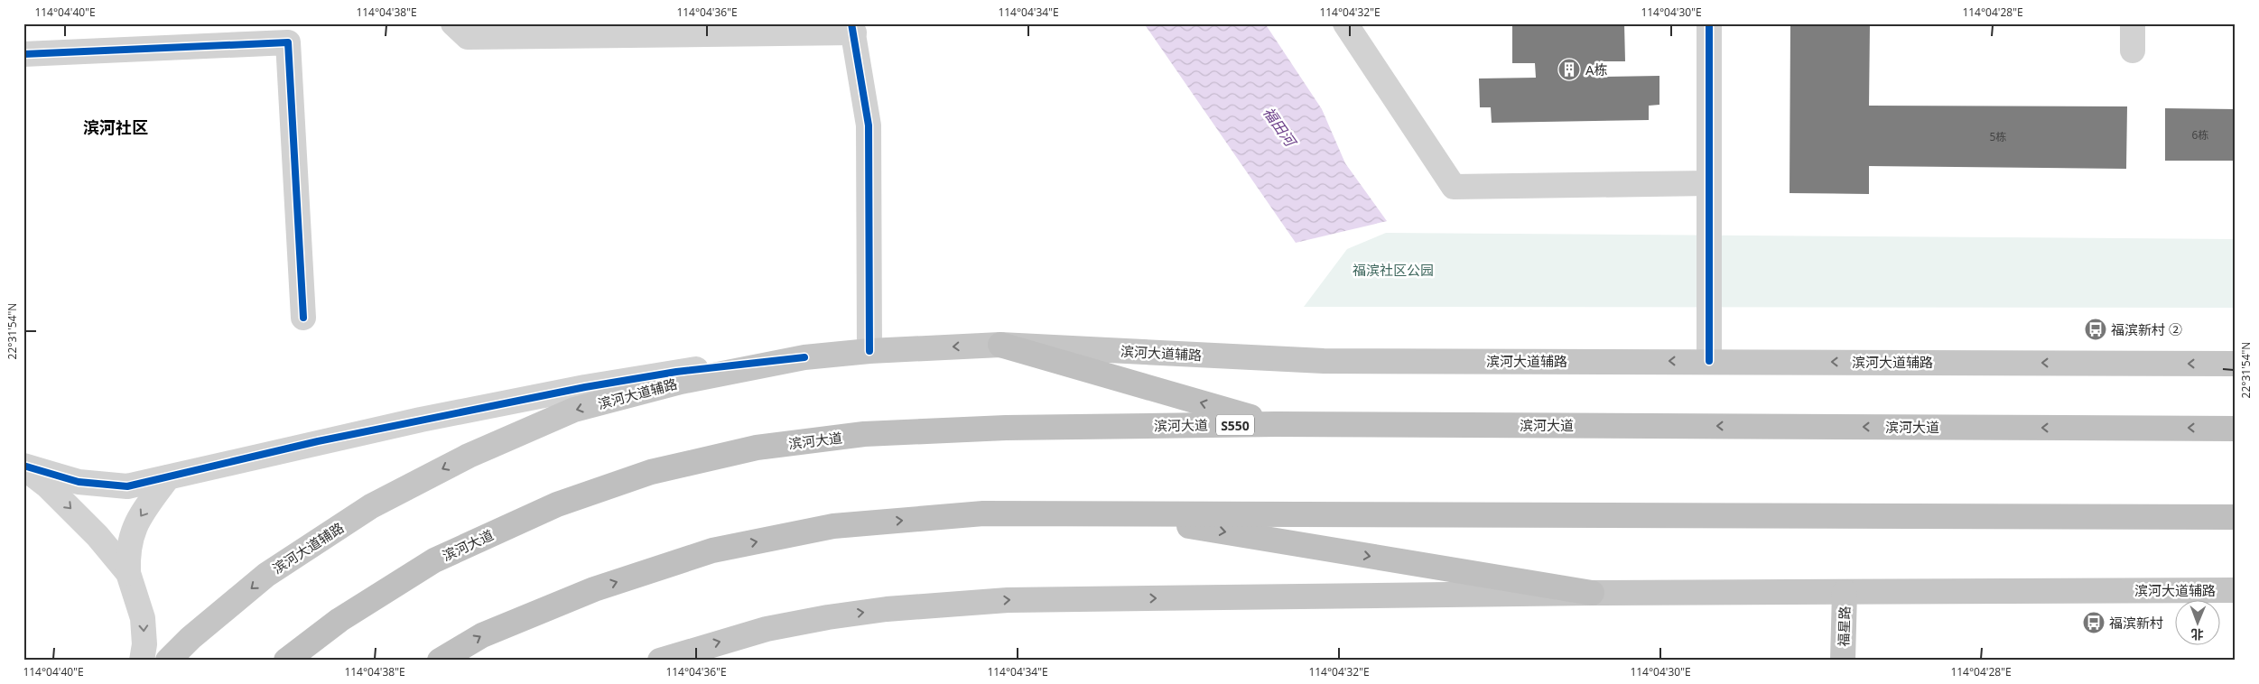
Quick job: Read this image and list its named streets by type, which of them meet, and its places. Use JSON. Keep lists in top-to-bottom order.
{
  "streets": {
    "highway": ["滨河大道", "S550"],
    "main road": ["滨河大道辅路", "福星路"]
  },
  "crossings": [
    ["滨河大道辅路", "福星路"]
  ],
  "districts": ["滨河社区"],
  "water": ["福田河"],
  "parks": ["福滨社区公园"],
  "places": {
    "building": ["A栋"],
    "bus stop": ["福滨新村 ②", "福滨新村"]
  },
  "house_numbers": ["6栋", "5栋"],
  "north": "bottom",
  "coordinates": [
    "114°04'40\"E",
    "114°04'38\"E",
    "114°04'36\"E",
    "114°04'34\"E",
    "114°04'32\"E",
    "114°04'30\"E",
    "114°04'28\"E",
    "22°31'54\"N"
  ]
}
